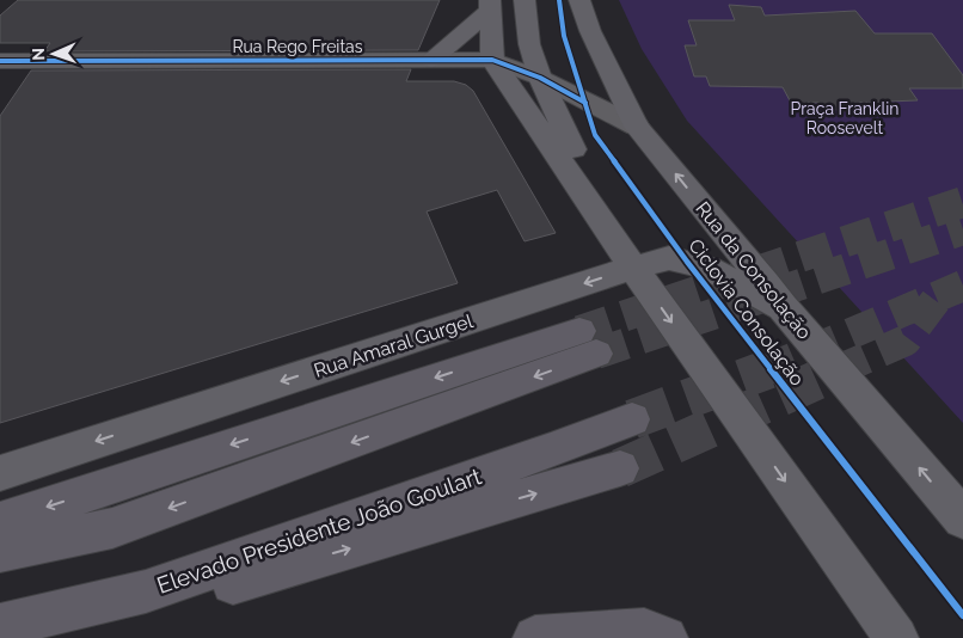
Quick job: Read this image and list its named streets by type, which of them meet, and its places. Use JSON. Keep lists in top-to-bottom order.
{
  "streets": {
    "highway": ["Elevado Presidente João Goulart"],
    "main road": ["Rua da Consolação", "Rua Amaral Gurgel"],
    "street": ["Rua Rego Freitas"],
    "cycle path": ["Ciclovia Consolação"]
  },
  "crossings": [
    ["Rua Rego Freitas", "Rua da Consolação"],
    ["Rua da Consolação", "Rua Amaral Gurgel"]
  ],
  "one_way": ["Rua Amaral Gurgel"],
  "parks": ["Praça Franklin Roosevelt"],
  "north": "left"
}
